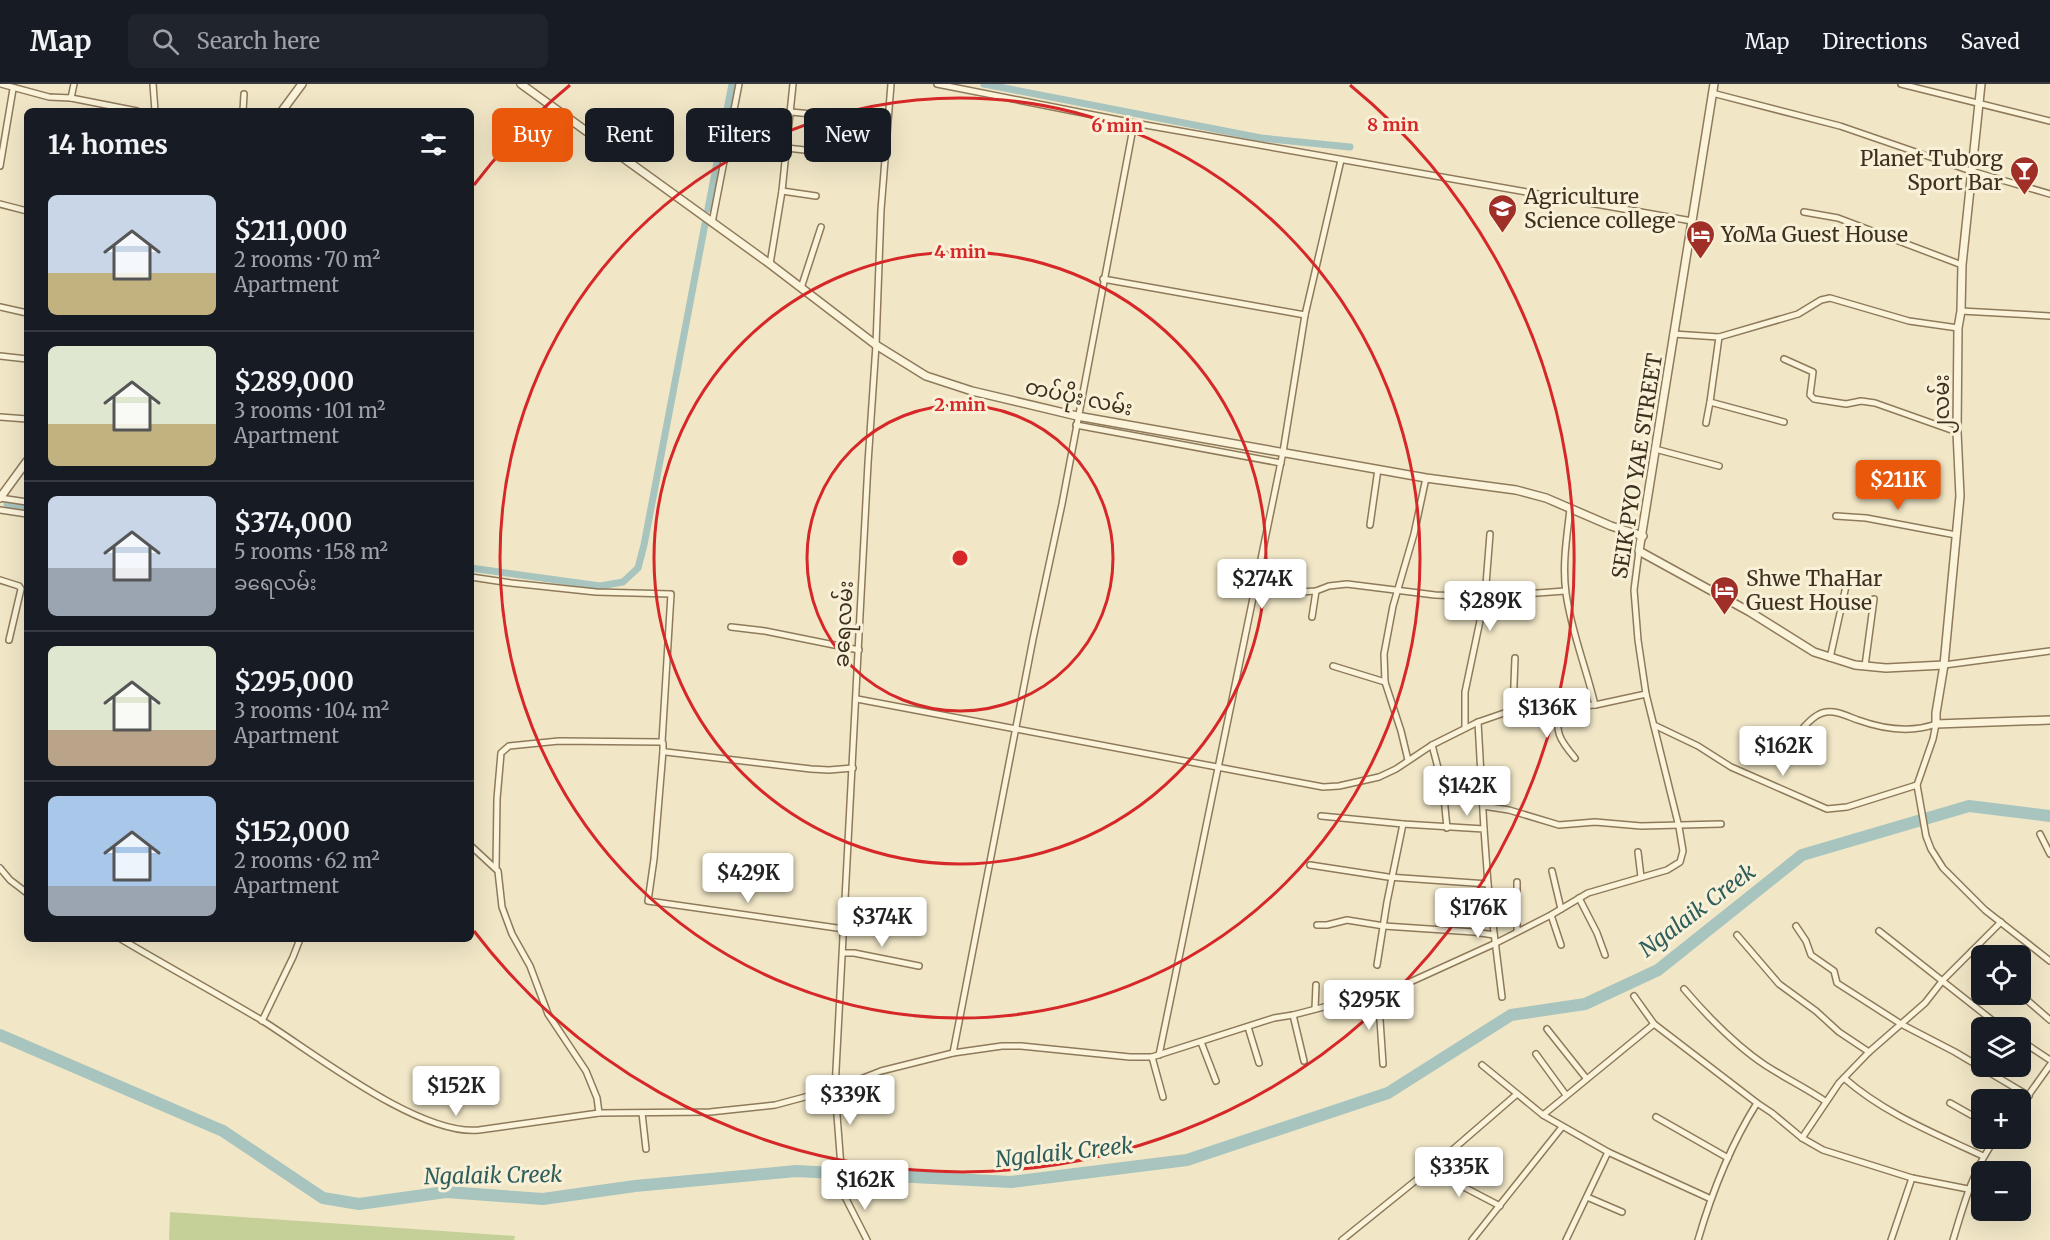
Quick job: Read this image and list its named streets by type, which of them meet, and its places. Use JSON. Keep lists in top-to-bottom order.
{
  "streets": {
    "street": [
      "တပ်ပိုး လမ်း",
      "၂လမ်း",
      "SEIK PYO YAE STREET",
      "ခရေလမ်း"
    ]
  },
  "crossings": [
    ["တပ်ပိုး လမ်း", "SEIK PYO YAE STREET"],
    ["တပ်ပိုး လမ်း", "ခရေလမ်း"]
  ],
  "water": ["Ngalaik Creek"],
  "places": {
    "bar": ["Planet Tuborg Sport Bar"],
    "school or university": ["Agriculture Science college"],
    "hotel": ["YoMa Guest House", "Shwe ThaHar Guest House"]
  },
  "page": {
    "header": "Map",
    "search": "Search here",
    "nav": ["Map", "Directions", "Saved"],
    "chip": [
      "Buy",
      "Rent",
      "Filters",
      "New"
    ],
    "heading": "14 homes",
    "list": [
      {
        "name": "$211,000",
        "note": "2 rooms · 70 m² · Apartment"
      },
      {
        "name": "$289,000",
        "note": "3 rooms · 101 m² · Apartment"
      },
      {
        "name": "$374,000",
        "note": "5 rooms · 158 m² · ခရေလမ်း"
      },
      {
        "name": "$295,000",
        "note": "3 rooms · 104 m² · Apartment"
      },
      {
        "name": "$152,000",
        "note": "2 rooms · 62 m² · Apartment"
      }
    ],
    "price": [
      "$211K",
      "$274K",
      "$289K",
      "$136K",
      "$162K",
      "$142K",
      "$429K",
      "$176K",
      "$374K",
      "$295K",
      "$152K",
      "$339K",
      "$335K",
      "$162K"
    ],
    "map_buttons": ["+", "−"]
  },
  "rings": [
    "8 min",
    "6 min",
    "4 min",
    "2 min"
  ]
}
